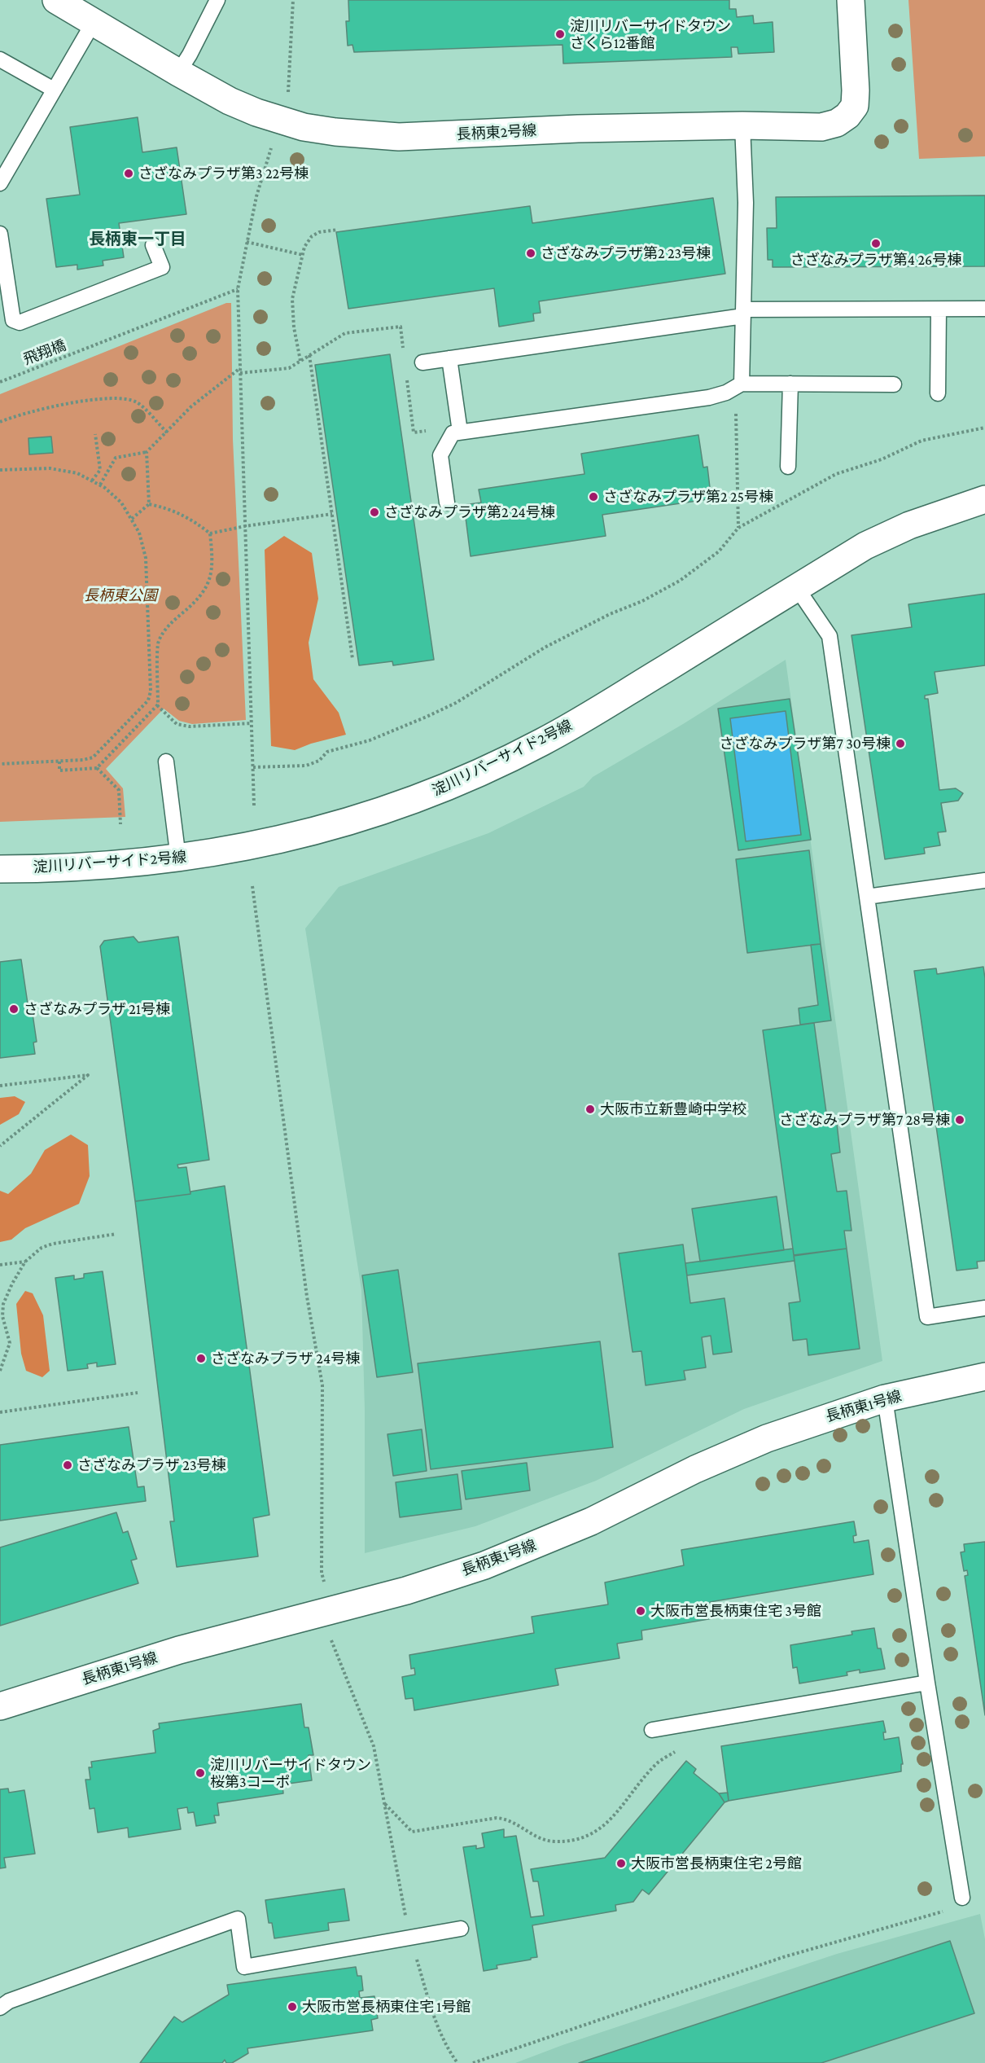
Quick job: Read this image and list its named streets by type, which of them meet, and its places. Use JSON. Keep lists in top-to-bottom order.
{
  "streets": {
    "street": ["長柄東2号線", "淀川リバーサイド2号線", "長柄東1号線"],
    "path": ["飛翔橋"]
  },
  "districts": ["長柄東一丁目"],
  "parks": ["長柄東公園"],
  "places": [
    "淀川リバーサイドタウン さくら12番館",
    "さざなみプラザ第3 22号棟",
    "さざなみプラザ第4 26号棟",
    "さざなみプラザ第2 23号棟",
    "さざなみプラザ第2 25号棟",
    "さざなみプラザ第2 24号棟",
    "さざなみプラザ第7 30号棟",
    "さざなみプラザ 21号棟",
    "大阪市立新豊崎中学校",
    "さざなみプラザ第7 28号棟",
    "さざなみプラザ 24号棟",
    "さざなみプラザ 23号棟",
    "大阪市営長柄東住宅 3号館",
    "淀川リバーサイドタウン 桜第3コーポ",
    "大阪市営長柄東住宅 2号館",
    "大阪市営長柄東住宅 1号館"
  ]
}
